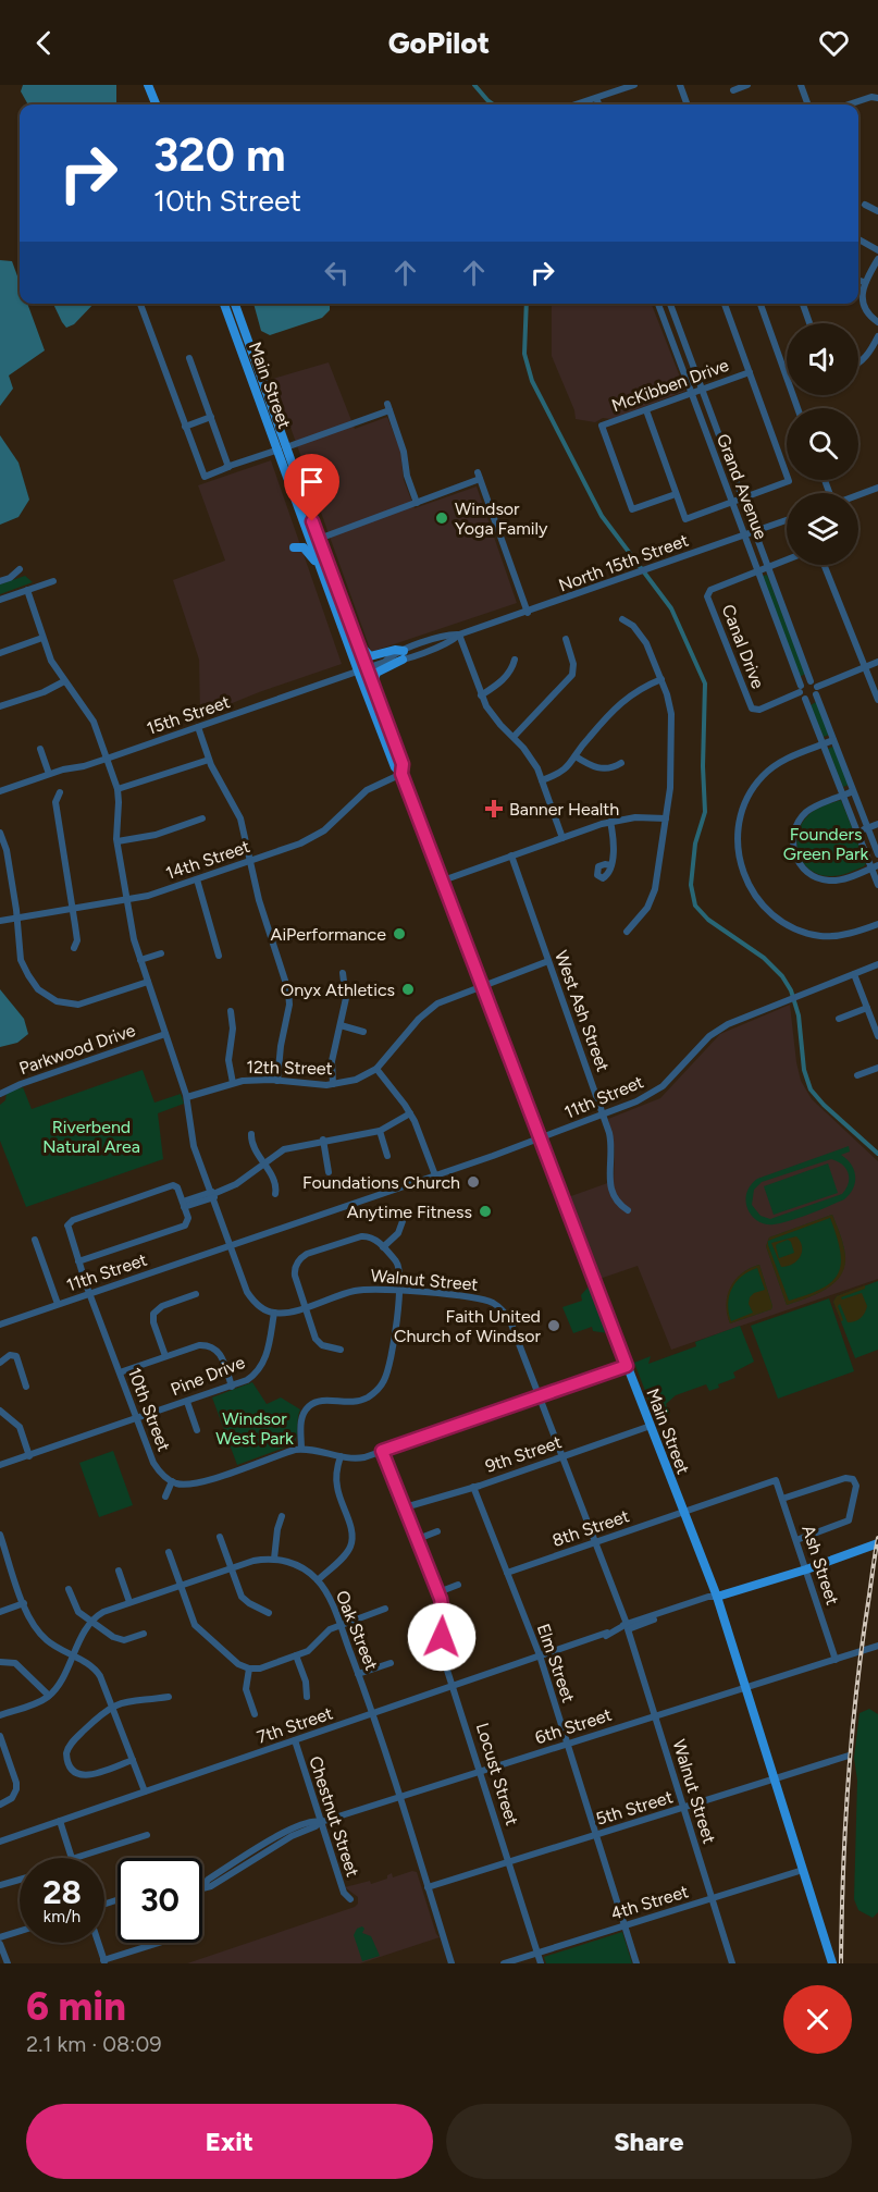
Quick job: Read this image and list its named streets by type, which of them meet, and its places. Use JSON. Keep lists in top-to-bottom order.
{
  "streets": {
    "main road": ["Main Street", "7th Street"],
    "street": [
      "McKibben Drive",
      "Grand Avenue",
      "North 15th Street",
      "Canal Drive",
      "15th Street",
      "14th Street",
      "West Ash Street",
      "Parkwood Drive",
      "12th Street",
      "11th Street",
      "Walnut Street",
      "Pine Drive",
      "10th Street",
      "9th Street",
      "8th Street",
      "Ash Street",
      "Oak Street",
      "Elm Street",
      "6th Street",
      "Locust Street",
      "5th Street",
      "Chestnut Street",
      "4th Street"
    ]
  },
  "crossings": [
    ["Main Street", "15th Street"],
    ["Main Street", "14th Street"],
    ["Main Street", "12th Street"],
    ["Main Street", "11th Street"],
    ["Main Street", "9th Street"],
    ["Main Street", "8th Street"],
    ["Main Street", "7th Street"],
    ["Main Street", "6th Street"],
    ["Main Street", "5th Street"],
    ["Main Street", "4th Street"],
    ["McKibben Drive", "Grand Avenue"],
    ["Grand Avenue", "North 15th Street"],
    ["Grand Avenue", "Canal Drive"],
    ["North 15th Street", "15th Street"],
    ["West Ash Street", "12th Street"],
    ["West Ash Street", "11th Street"],
    ["11th Street", "10th Street"],
    ["Walnut Street", "Pine Drive"],
    ["Walnut Street", "9th Street"],
    ["Walnut Street", "8th Street"],
    ["Walnut Street", "7th Street"],
    ["Walnut Street", "6th Street"],
    ["Walnut Street", "5th Street"],
    ["Walnut Street", "4th Street"],
    ["Pine Drive", "10th Street"],
    ["9th Street", "Elm Street"],
    ["9th Street", "Locust Street"],
    ["8th Street", "Ash Street"],
    ["8th Street", "Elm Street"],
    ["Ash Street", "7th Street"],
    ["Ash Street", "6th Street"],
    ["Oak Street", "7th Street"],
    ["Oak Street", "6th Street"],
    ["Oak Street", "5th Street"],
    ["Elm Street", "7th Street"],
    ["Elm Street", "6th Street"],
    ["Elm Street", "5th Street"],
    ["Elm Street", "4th Street"],
    ["7th Street", "Locust Street"],
    ["7th Street", "Chestnut Street"],
    ["6th Street", "Locust Street"],
    ["6th Street", "Chestnut Street"],
    ["Locust Street", "5th Street"],
    ["Locust Street", "4th Street"]
  ],
  "parks": ["Founders Green Park", "Riverbend Natural Area", "Windsor West Park"],
  "places": {
    "other": [
      "Windsor Yoga Family",
      "AiPerformance",
      "Onyx Athletics",
      "Foundations Church",
      "Anytime Fitness",
      "Faith United Church of Windsor"
    ],
    "health": ["Banner Health"]
  },
  "page": {
    "header": "GoPilot",
    "turn": ["320 m", "10th Street"],
    "speed": "28 km/h",
    "limit": "30",
    "heading": ["6 min", "2.1 km · 08:09"],
    "buttons": ["Exit", "Share"]
  }
}
